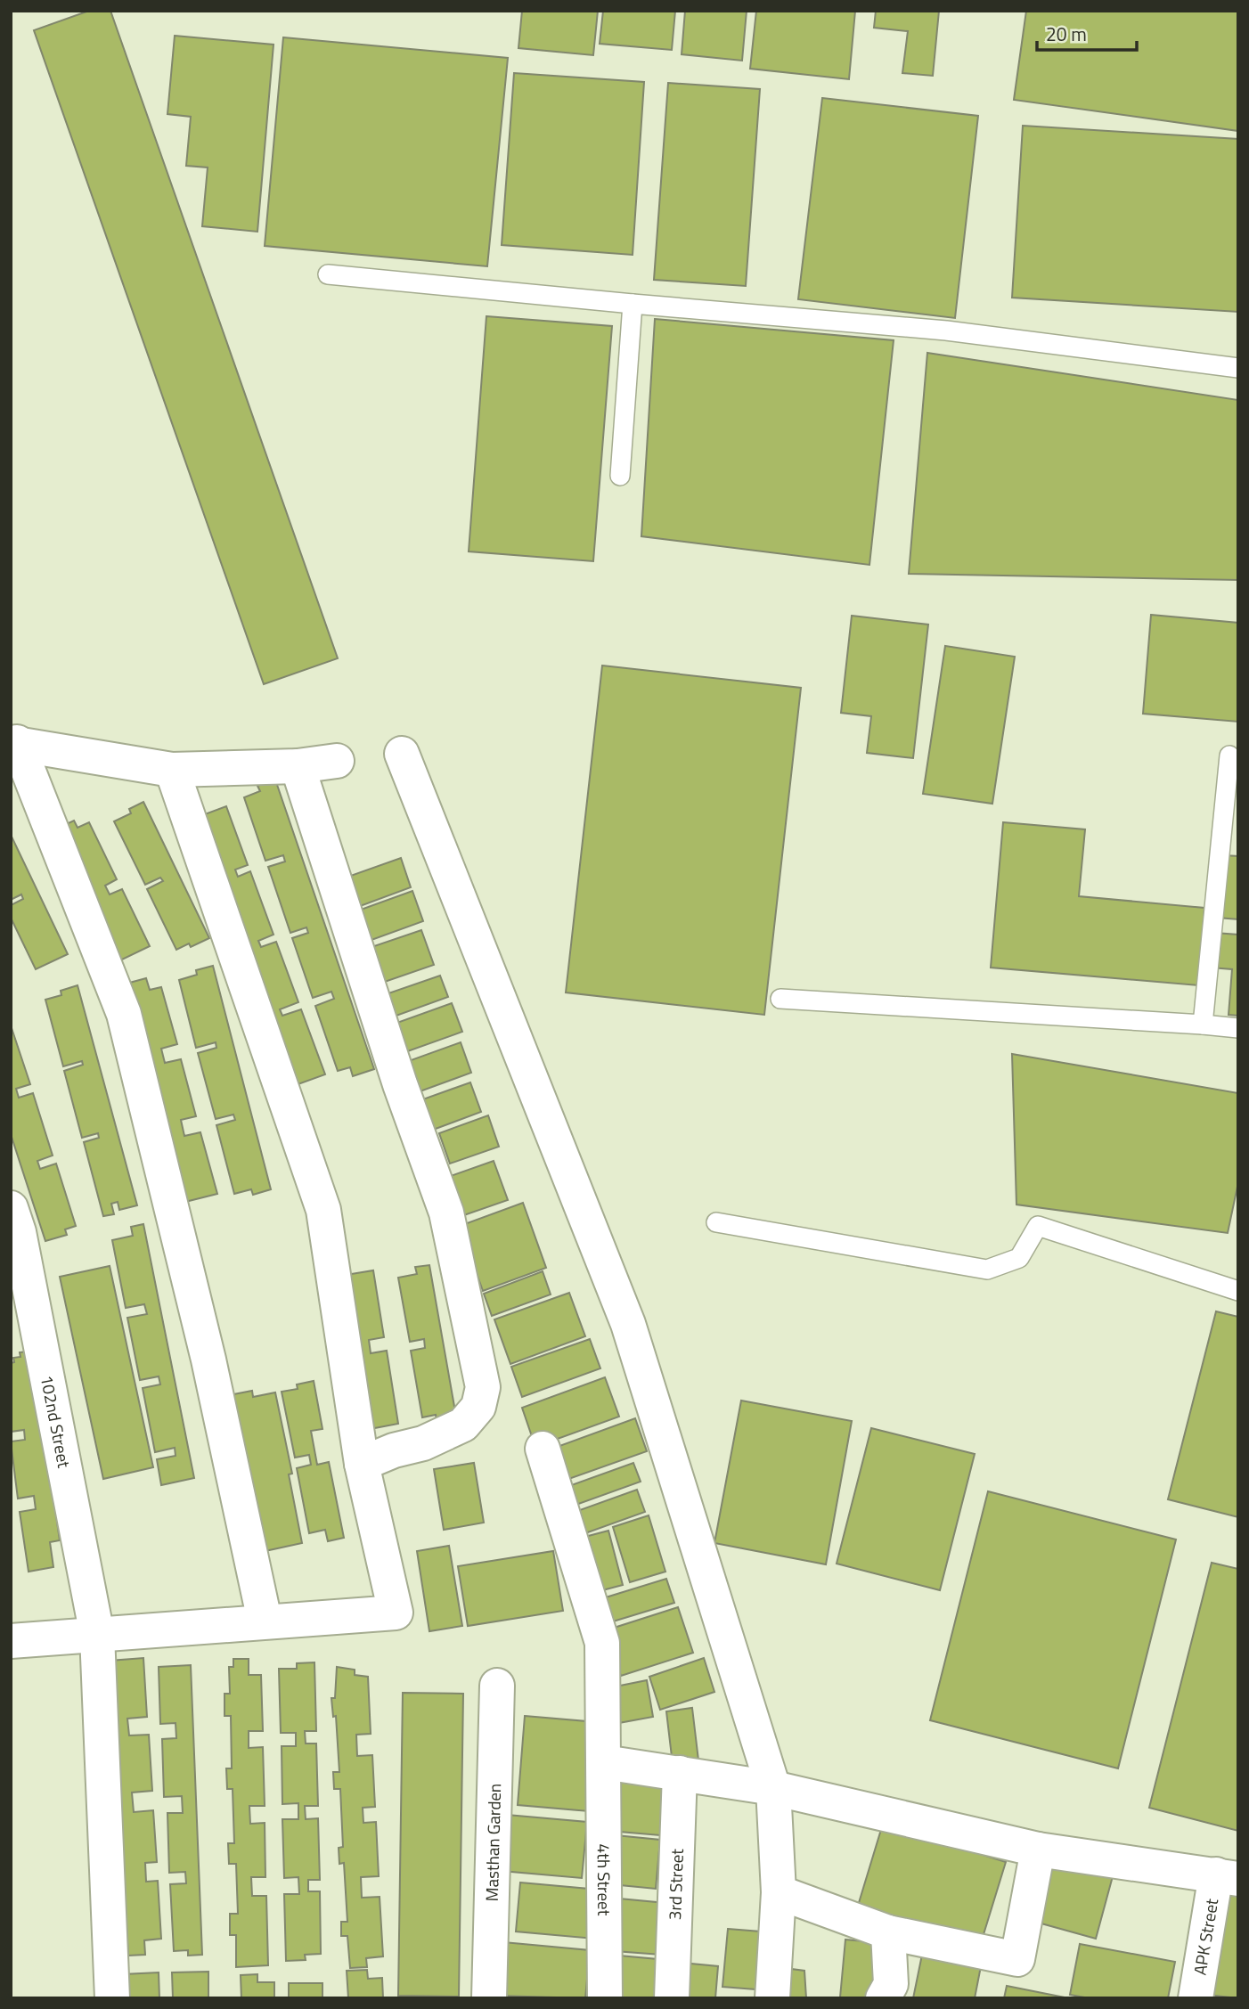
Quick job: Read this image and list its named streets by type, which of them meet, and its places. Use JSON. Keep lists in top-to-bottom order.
{
  "streets": {
    "street": [
      "102nd Street",
      "Masthan Garden",
      "4th Street",
      "3rd Street",
      "APK Street"
    ]
  },
  "scale_bar": "20 m"
}
